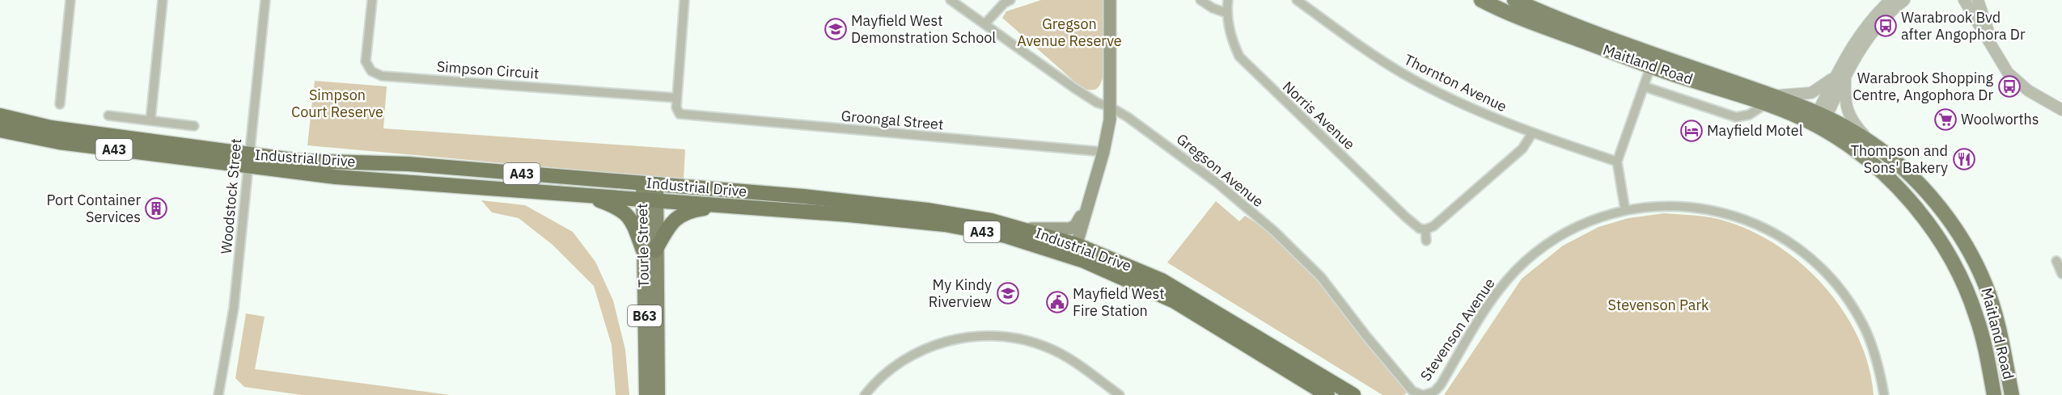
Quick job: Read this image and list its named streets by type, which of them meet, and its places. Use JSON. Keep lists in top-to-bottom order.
{
  "streets": {
    "highway": ["A43", "Industrial Drive", "B63"],
    "main road": ["Maitland Road", "Tourle Street"],
    "street": [
      "Simpson Circuit",
      "Thornton Avenue",
      "Norris Avenue",
      "Groongal Street",
      "Gregson Avenue",
      "Woodstock Street",
      "Stevenson Avenue"
    ]
  },
  "crossings": [
    ["Simpson Circuit", "Groongal Street"],
    ["Industrial Drive", "Woodstock Street"],
    ["Industrial Drive", "Tourle Street"],
    ["Industrial Drive", "B63"],
    ["Gregson Avenue", "Stevenson Avenue"],
    ["Tourle Street", "B63"]
  ],
  "parks": ["Gregson Avenue Reserve", "Simpson Court Reserve", "Stevenson Park"],
  "places": {
    "bus stop": ["Warabrook Bvd after Angophora Dr", "Warabrook Shopping Centre, Angophora Dr"],
    "school or university": ["Mayfield West Demonstration School", "My Kindy Riverview"],
    "supermarket": ["Woolworths"],
    "hotel": ["Mayfield Motel"],
    "restaurant": ["Thompson and Sons' Bakery"],
    "building": ["Port Container Services"],
    "public building": ["Mayfield West Fire Station"]
  }
}
